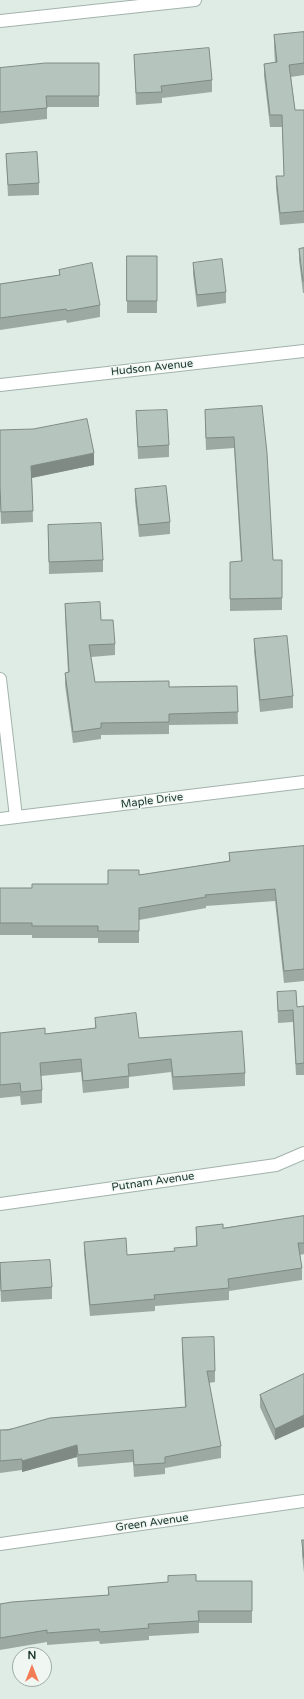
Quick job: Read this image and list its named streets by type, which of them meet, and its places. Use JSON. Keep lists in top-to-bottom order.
{
  "streets": {
    "street": [
      "Hudson Avenue",
      "Maple Drive",
      "Putnam Avenue",
      "Green Avenue"
    ]
  },
  "north": "top"
}
